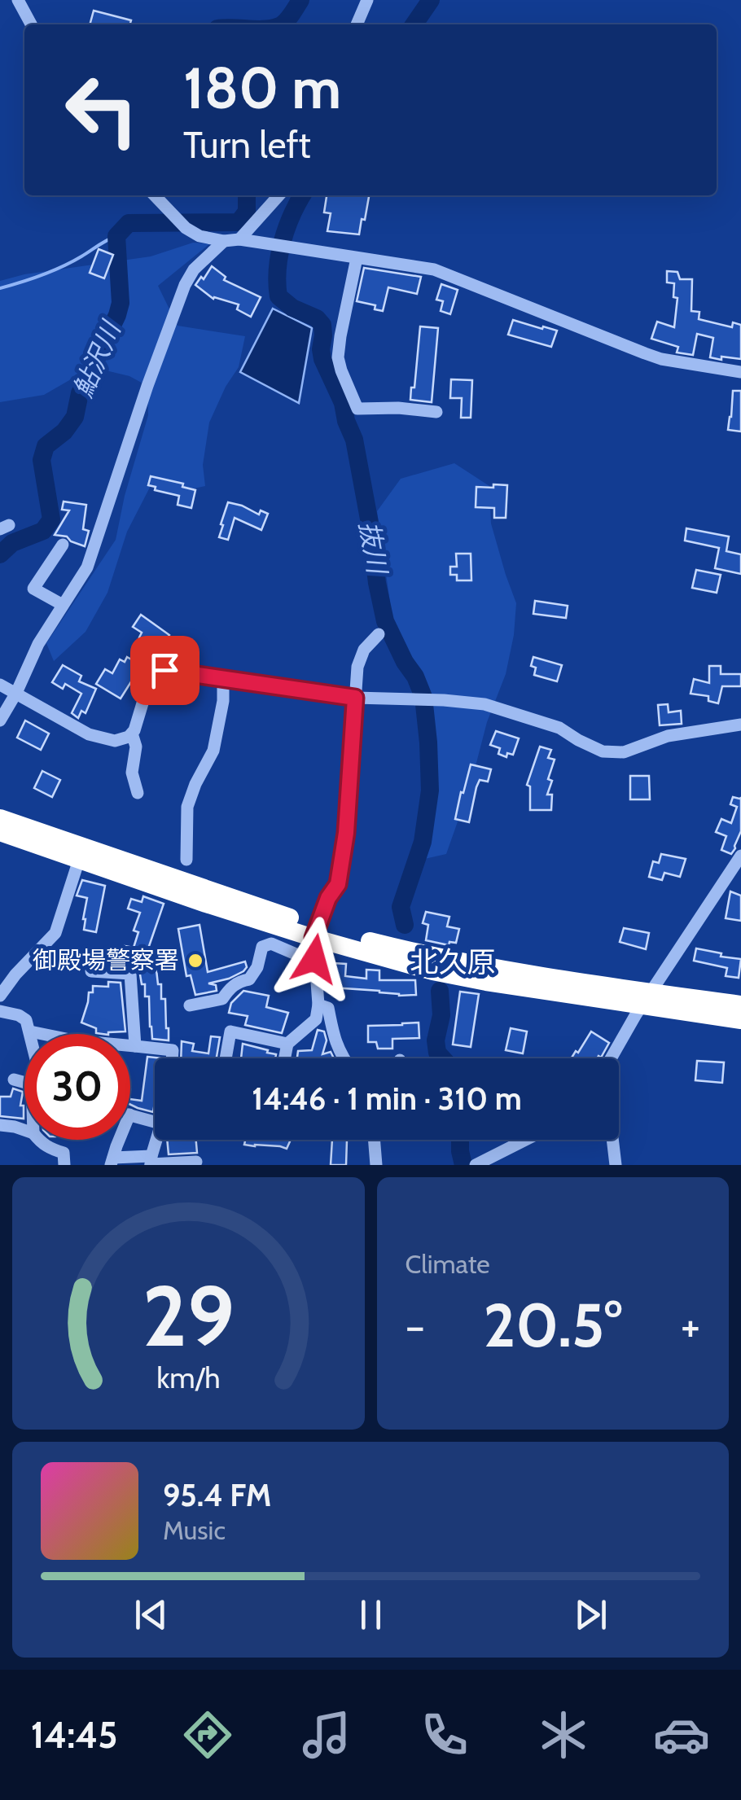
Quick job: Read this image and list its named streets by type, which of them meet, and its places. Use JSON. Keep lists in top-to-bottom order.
{
  "districts": ["北久原"],
  "water": ["鮎沢川", "抜川"],
  "places": ["御殿場警察署"],
  "page": {
    "turn": ["180 m", "Turn left"],
    "limit": "30",
    "trip": "14:46 · 1 min · 310 m",
    "tile": "Climate",
    "heat": ["−", "20.5°", "+"],
    "song": ["95.4 FM", "Music"],
    "tabs": "14:45",
    "gauge": ["29", "km/h"]
  }
}
